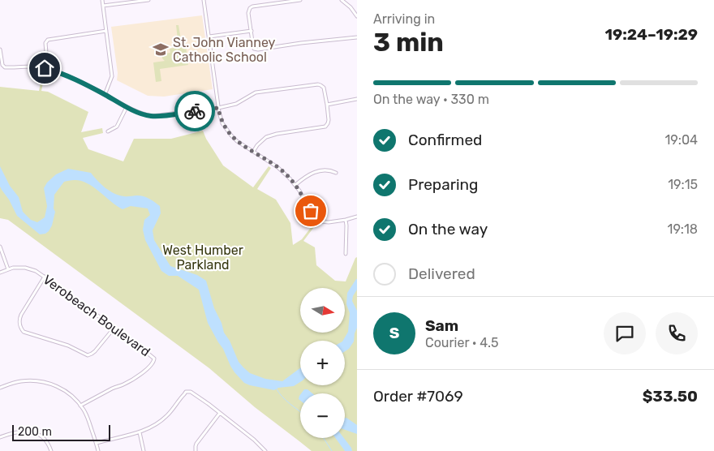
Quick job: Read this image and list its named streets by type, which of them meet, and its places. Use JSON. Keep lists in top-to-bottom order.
{
  "streets": {
    "street": ["Verobeach Boulevard"]
  },
  "parks": ["West Humber Parkland"],
  "places": {
    "school or university": ["St. John Vianney Catholic School"]
  },
  "scale_bar": "200 m",
  "north": "right",
  "page": {
    "heading": ["3 min", "Arriving in", "19:24–19:29"],
    "panel": [
      "Sam",
      "Courier · 4.5",
      "Order #7069",
      "$33.50"
    ],
    "bar": "On the way · 330 m",
    "list": [
      ["Confirmed", "19:04"],
      ["Preparing", "19:15"],
      ["On the way", "19:18"],
      "Delivered"
    ],
    "map_buttons": ["+", "−"],
    "round": "S",
    "scale": "200 m"
  }
}
